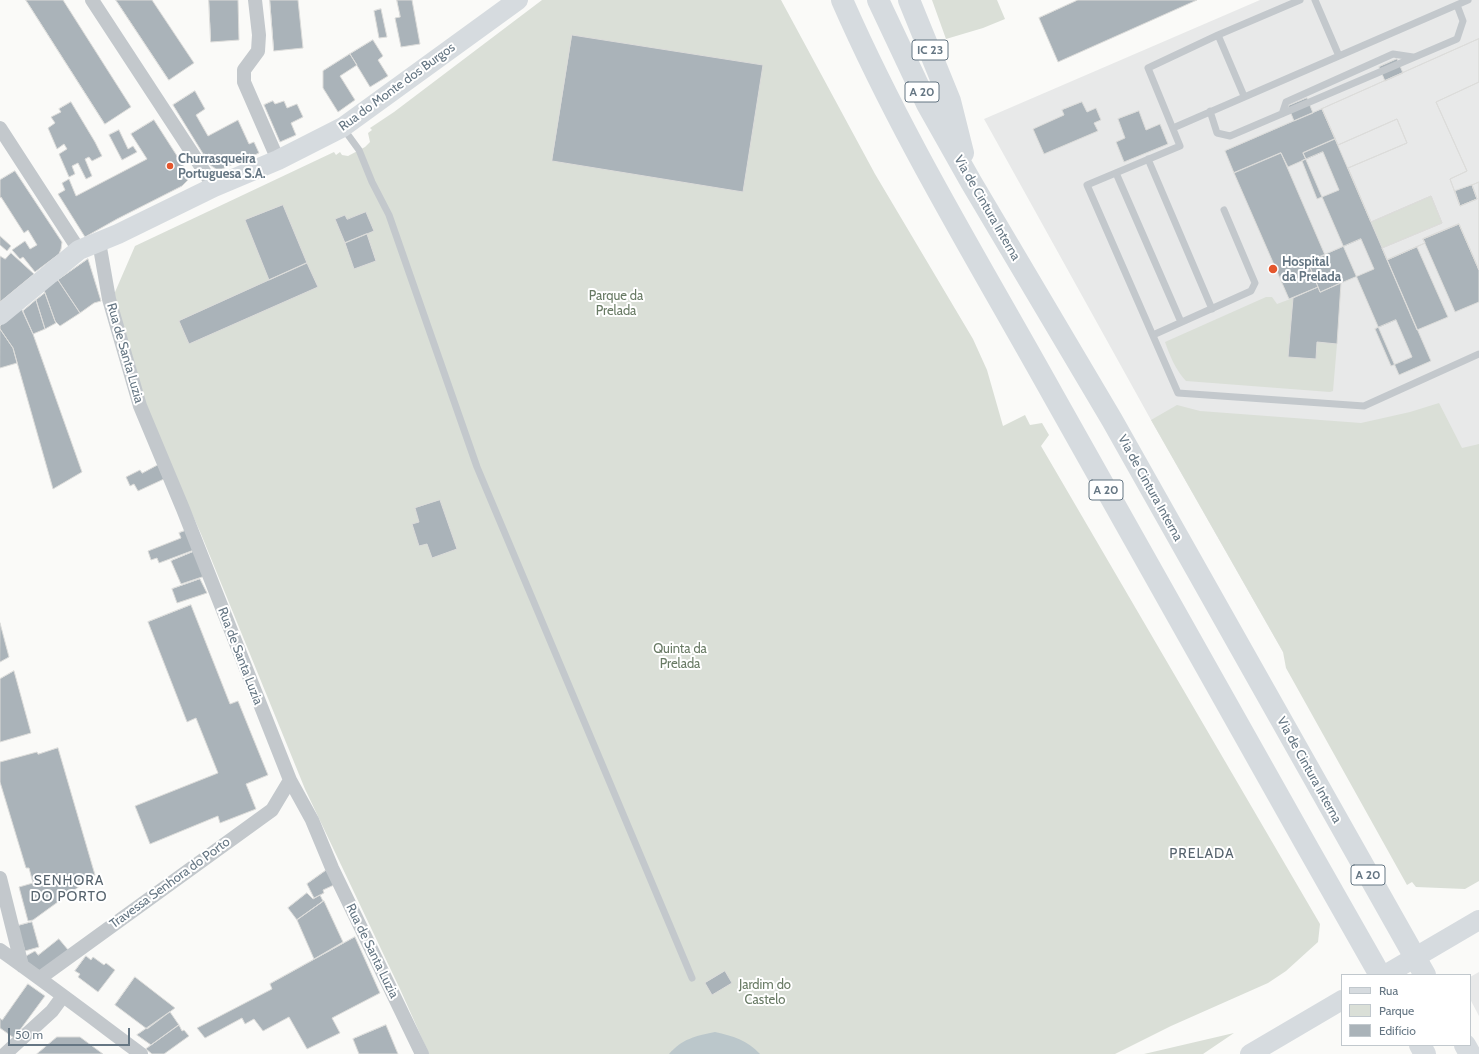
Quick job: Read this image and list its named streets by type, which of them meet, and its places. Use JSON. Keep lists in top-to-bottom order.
{
  "streets": {
    "highway": ["IC 23", "A 20", "Via de Cintura Interna"],
    "main road": ["Rua do Monte dos Burgos"],
    "street": ["Rua de Santa Luzia", "Travessa Senhora do Porto"]
  },
  "crossings": [
    ["IC 23", "Via de Cintura Interna"],
    ["Rua do Monte dos Burgos", "Rua de Santa Luzia"],
    ["Rua de Santa Luzia", "Travessa Senhora do Porto"]
  ],
  "districts": ["PRELADA", "SENHORA DO PORTO"],
  "parks": ["Parque da Prelada", "Quinta da Prelada", "Jardim do Castelo"],
  "places": ["Churrasqueira Portuguesa S.A.", "Hospital da Prelada"],
  "legend": ["Rua", "Parque", "Edifício"],
  "scale_bar": "50 m"
}
